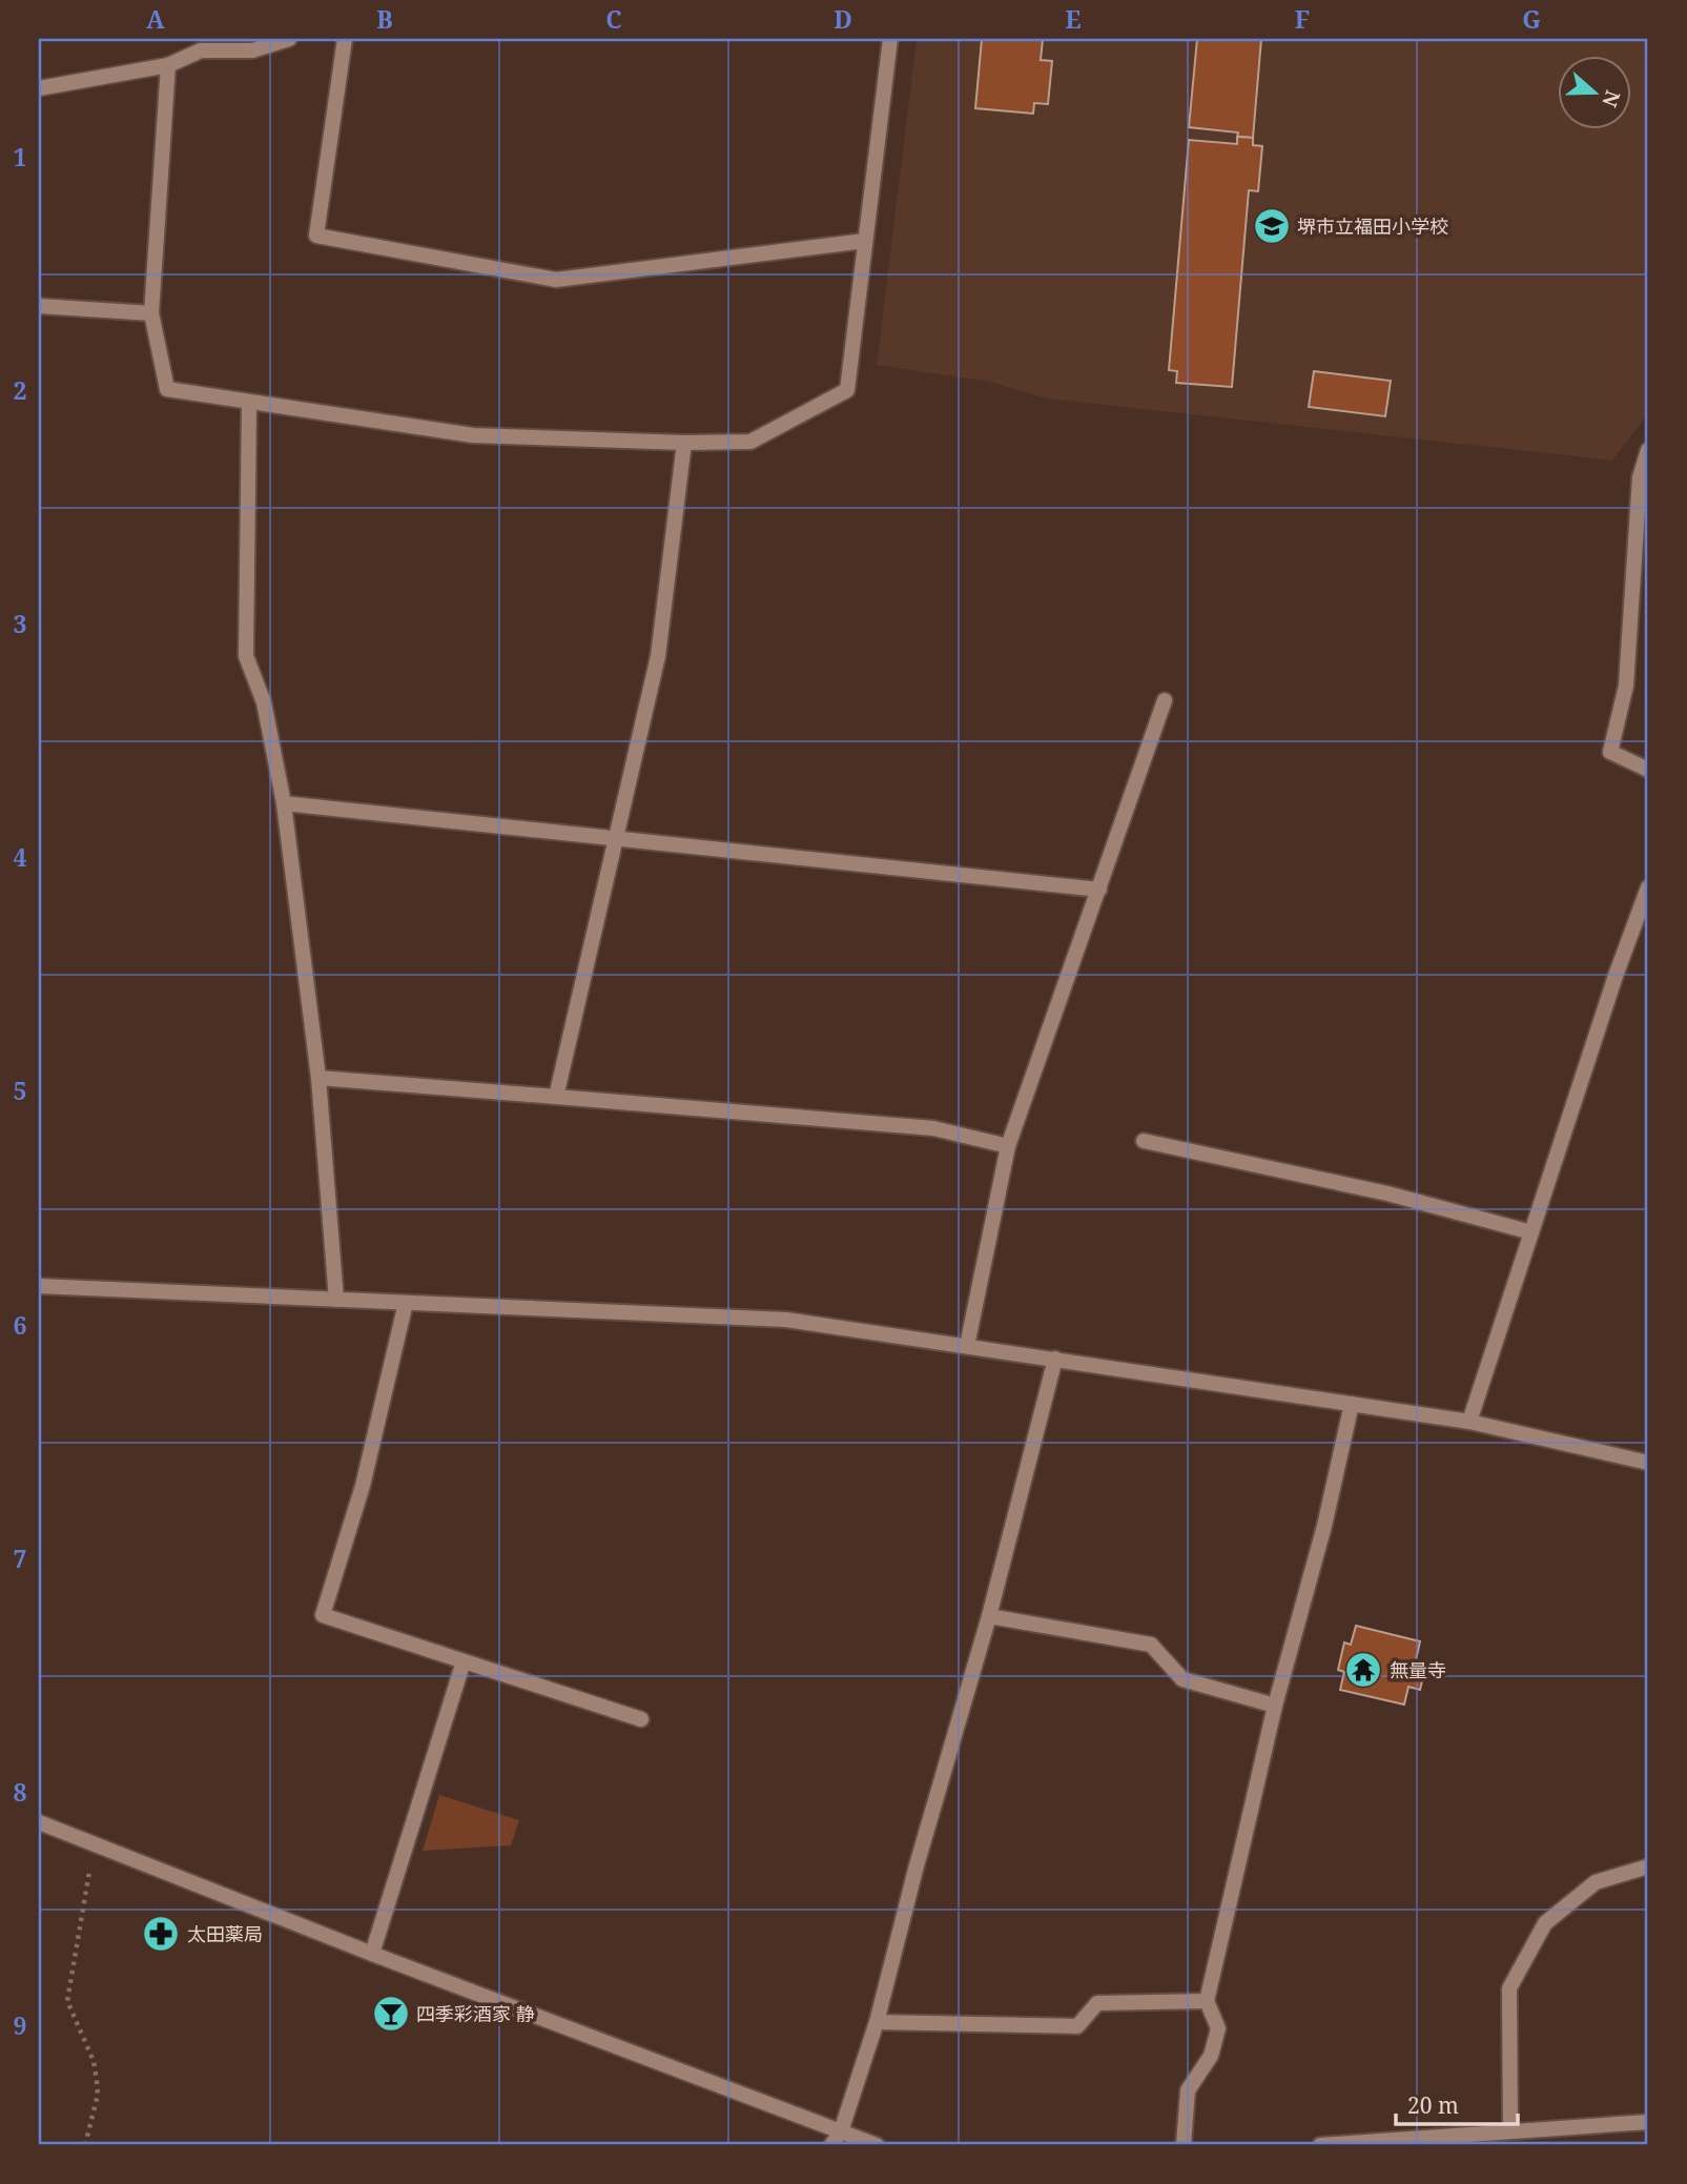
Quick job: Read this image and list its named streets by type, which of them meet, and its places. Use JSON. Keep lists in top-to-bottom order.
{
  "places": {
    "school or university": ["堺市立福田小学校"],
    "temple": ["無量寺"],
    "pharmacy": ["太田薬局"],
    "bar": ["四季彩酒家 静"]
  },
  "scale_bar": "20 m",
  "north": "right",
  "grid": {
    "columns": [
      "A",
      "B",
      "C",
      "D",
      "E",
      "F",
      "G"
    ],
    "rows": [
      "1",
      "2",
      "3",
      "4",
      "5",
      "6",
      "7",
      "8",
      "9"
    ]
  }
}
